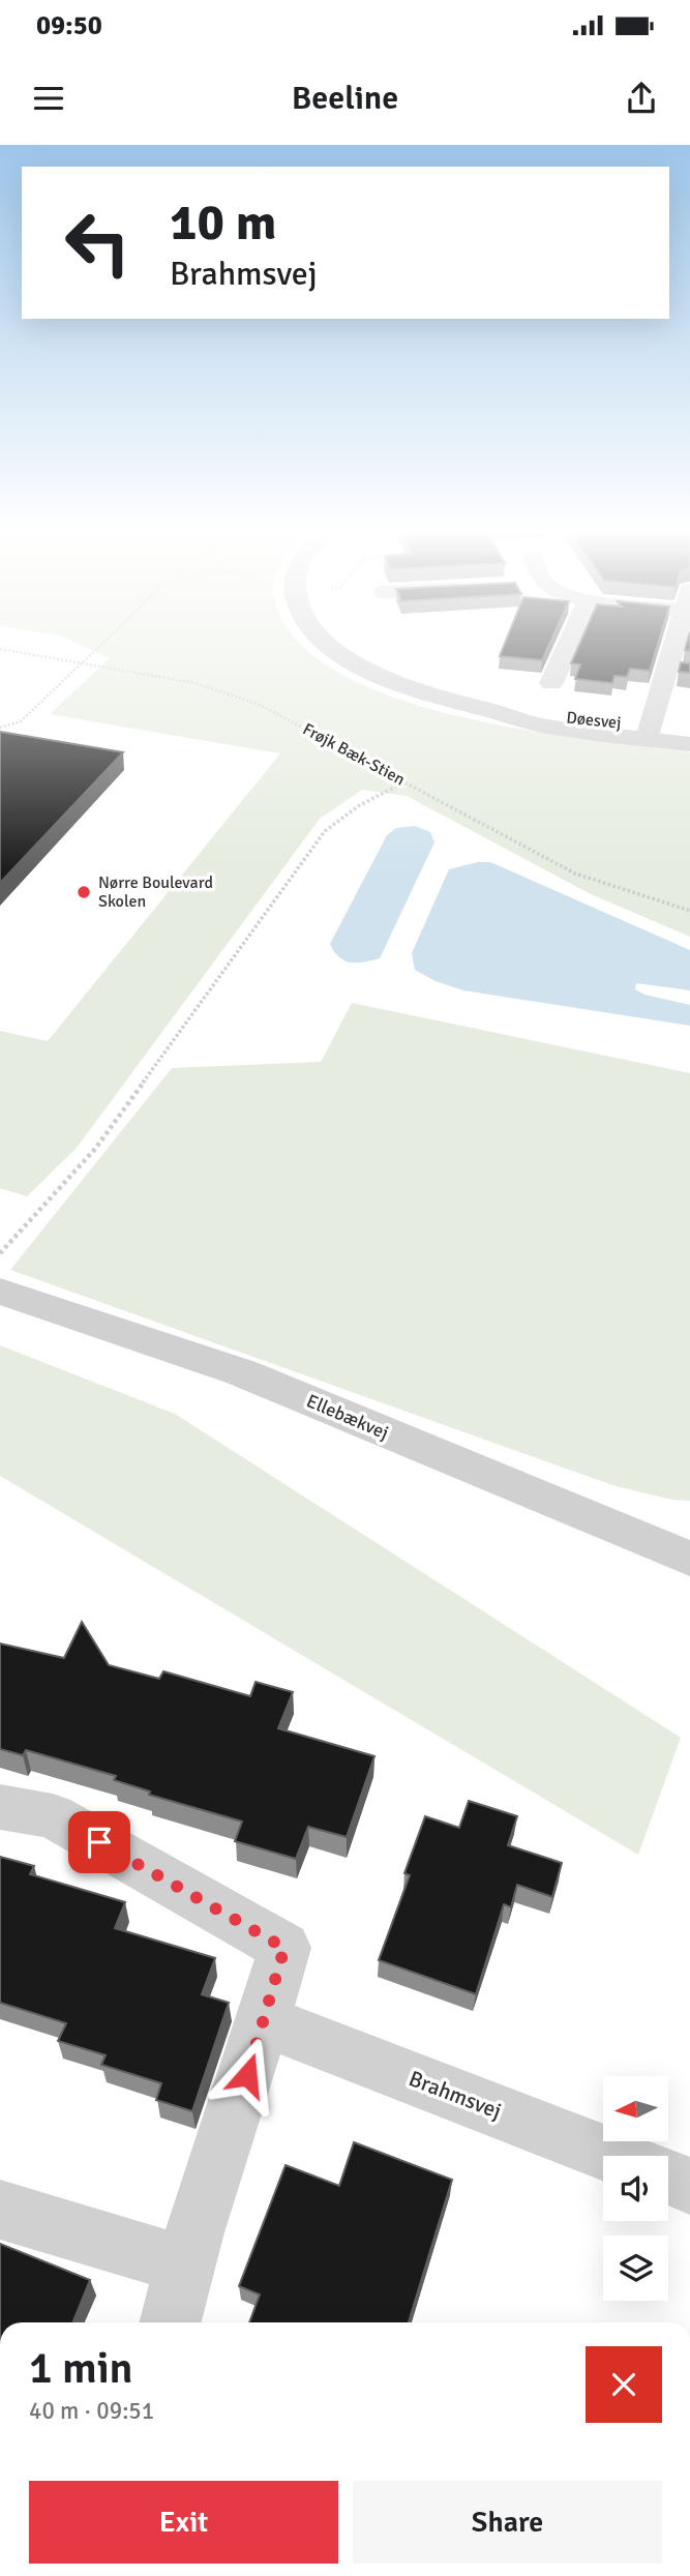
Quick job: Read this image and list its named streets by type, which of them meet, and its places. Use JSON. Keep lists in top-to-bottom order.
{
  "streets": {
    "street": ["Døesvej", "Ellebækvej", "Brahmsvej"],
    "path": ["Frøjk Bæk-Stien"]
  },
  "places": ["Nørre Boulevard Skolen"],
  "north": "left",
  "page": {
    "status": "09:50",
    "header": "Beeline",
    "turn": ["10 m", "Brahmsvej"],
    "heading": ["1 min", "40 m · 09:51"],
    "buttons": ["Exit", "Share"]
  }
}
